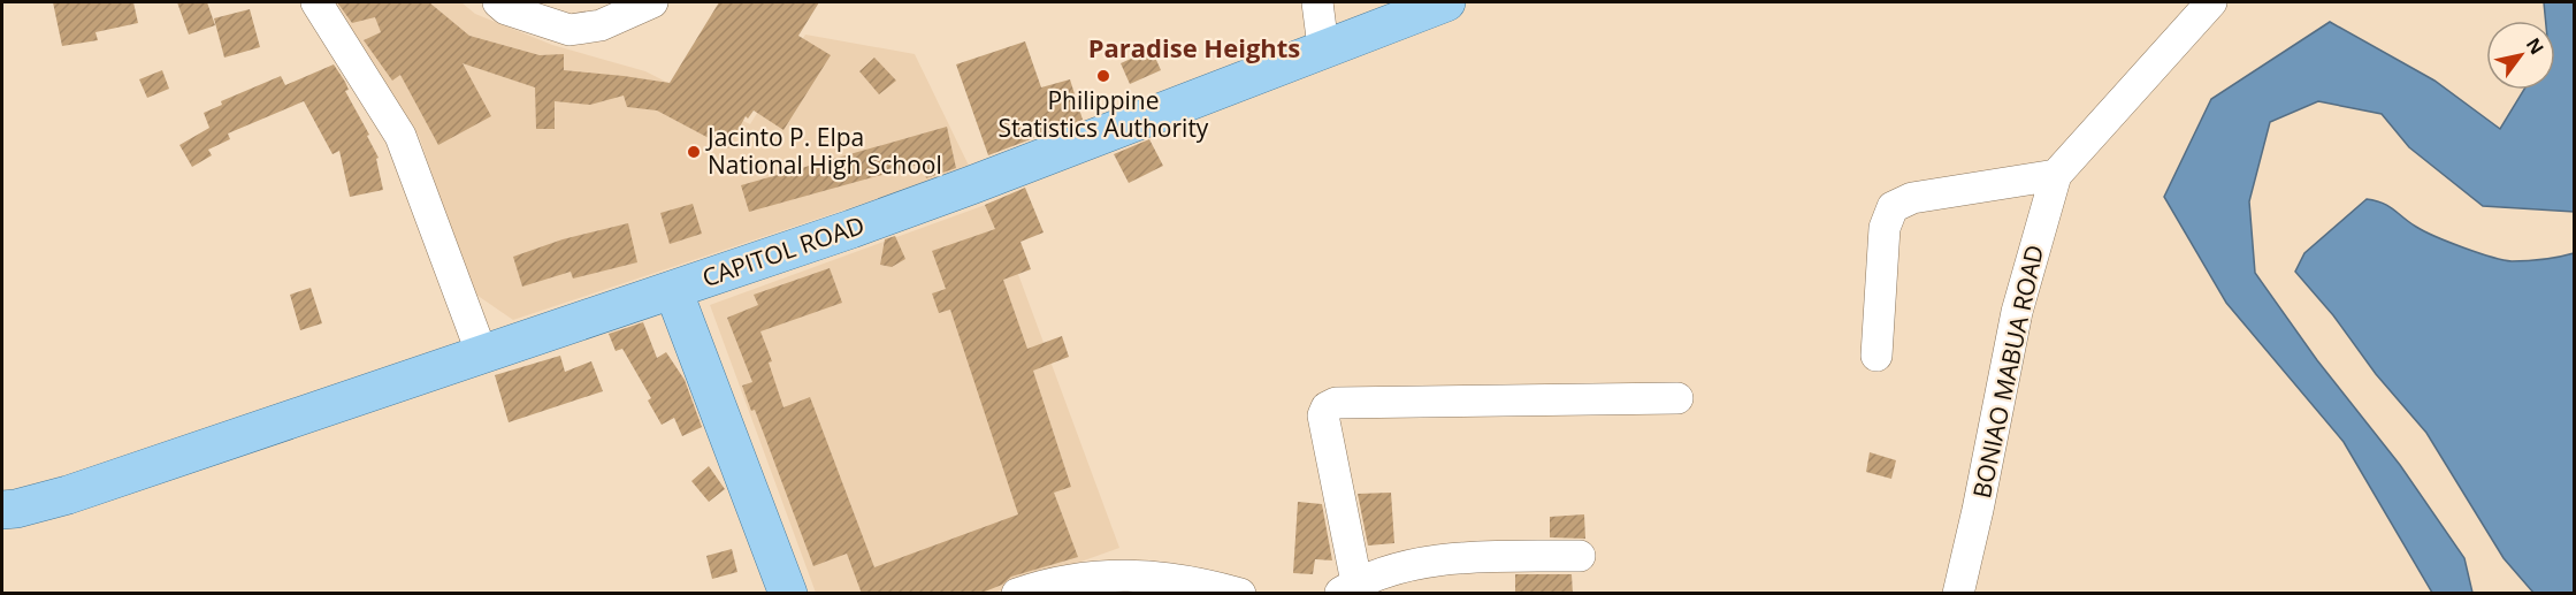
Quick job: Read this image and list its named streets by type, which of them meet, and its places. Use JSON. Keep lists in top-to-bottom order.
{
  "streets": {
    "main road": ["CAPITOL ROAD"],
    "street": ["BONIAO MABUA ROAD"]
  },
  "districts": ["Paradise Heights"],
  "places": ["Philippine Statistics Authority", "Jacinto P. Elpa National High School"],
  "north": "top right"
}
